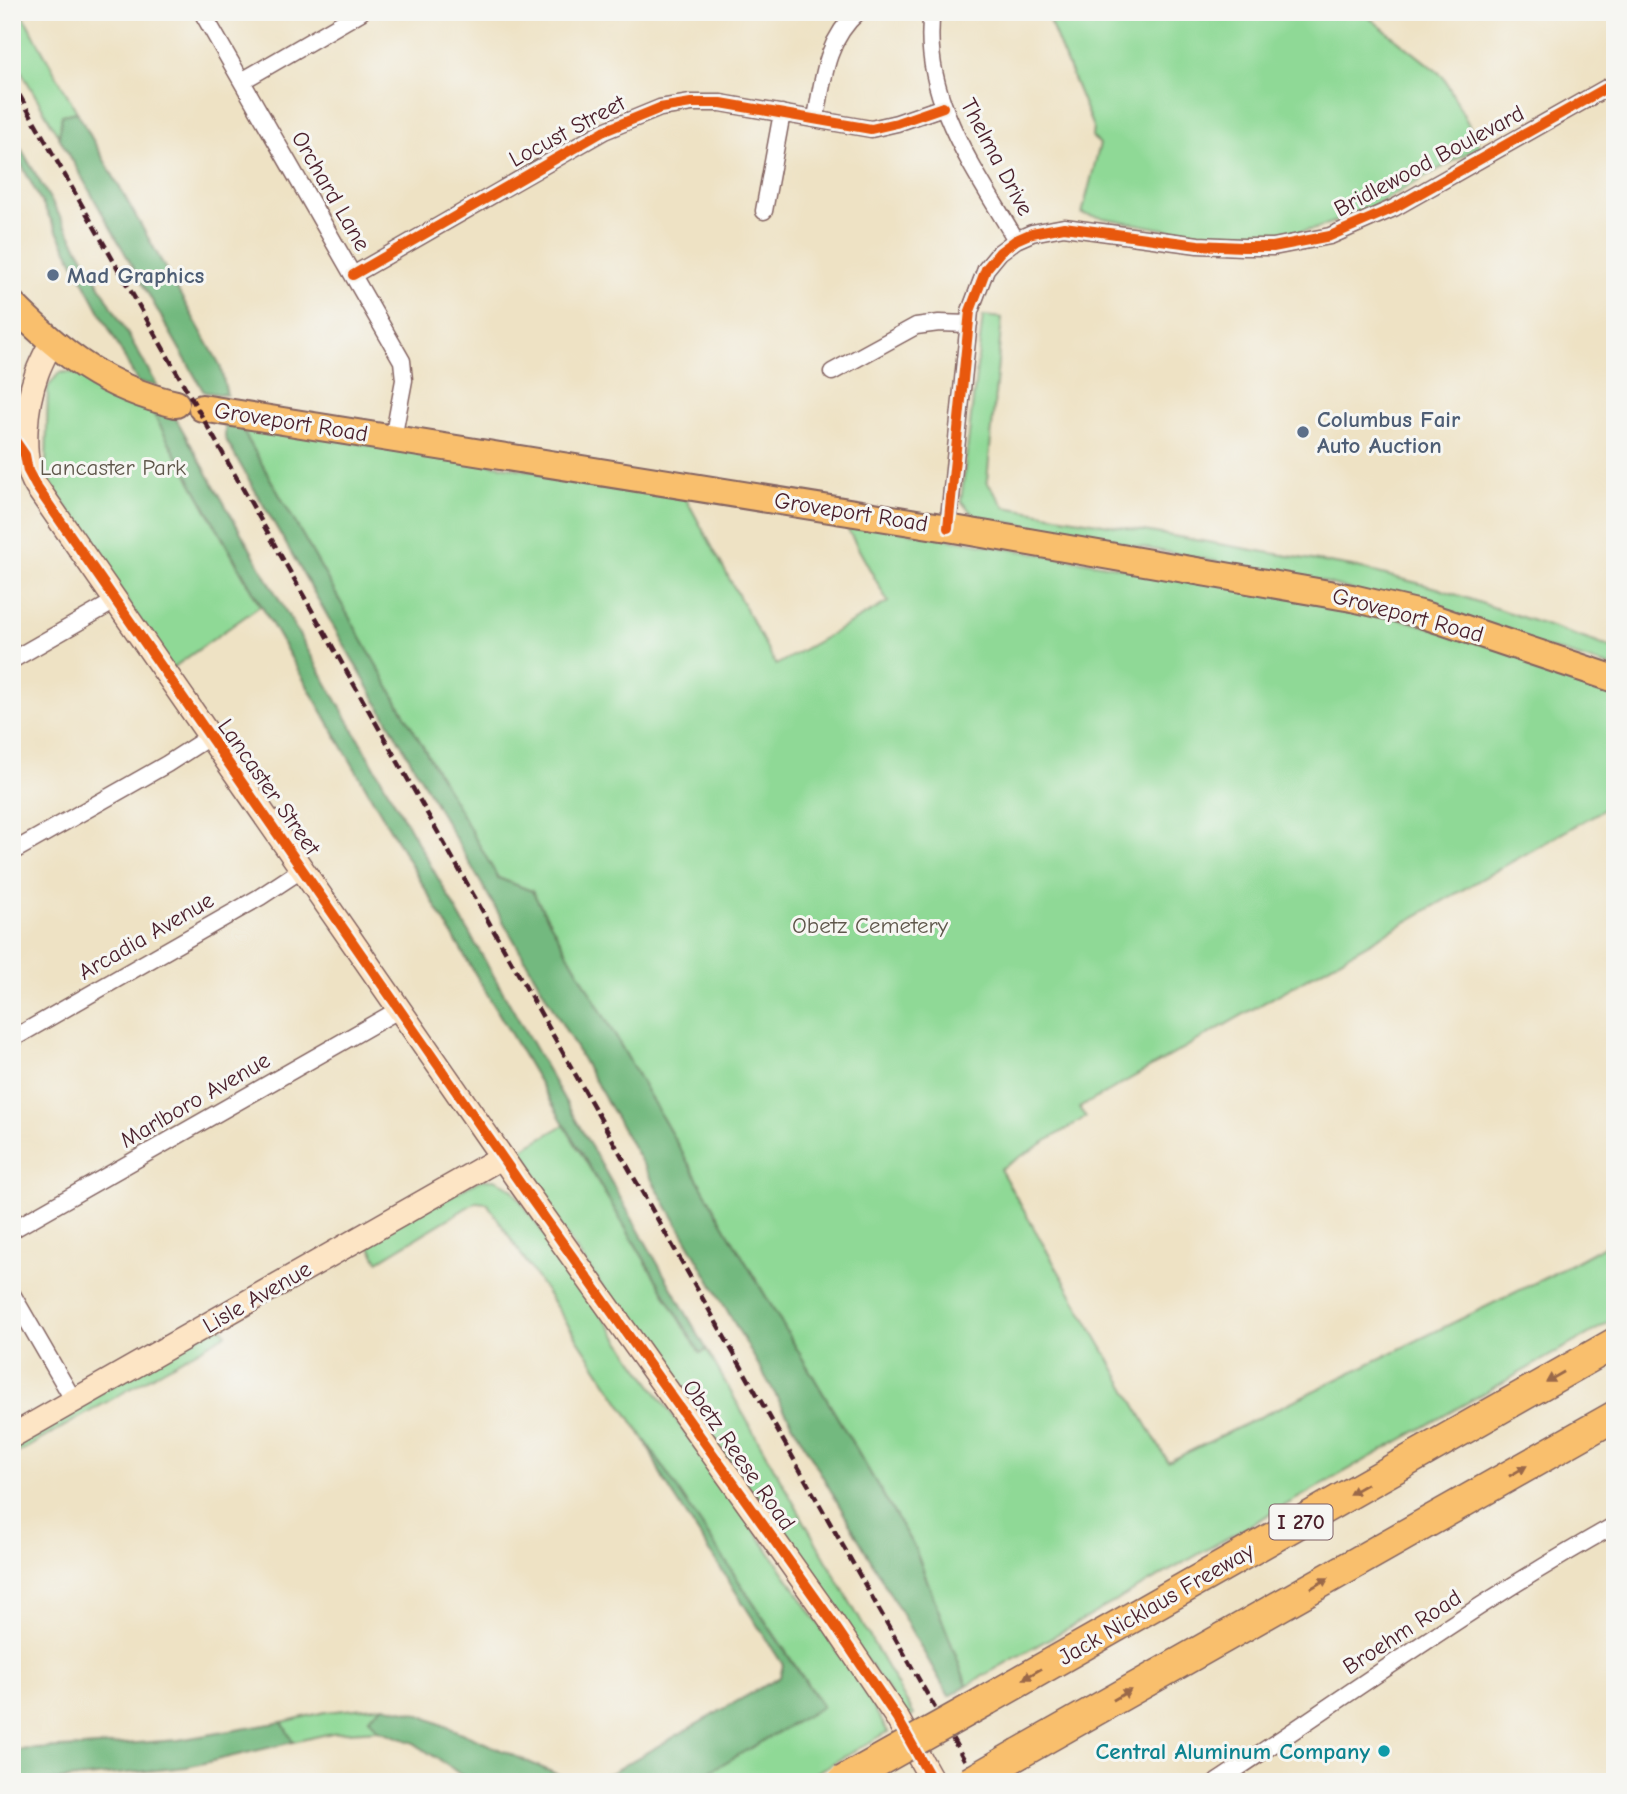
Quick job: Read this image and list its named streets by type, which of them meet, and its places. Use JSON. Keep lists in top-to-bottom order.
{
  "streets": {
    "highway": ["I 270", "Jack Nicklaus Freeway"],
    "main road": ["Groveport Road"],
    "street": [
      "Locust Street",
      "Thelma Drive",
      "Bridlewood Boulevard",
      "Orchard Lane",
      "Lancaster Street",
      "Arcadia Avenue",
      "Marlboro Avenue",
      "Lisle Avenue",
      "Obetz Reese Road",
      "Broehm Road"
    ]
  },
  "crossings": [
    ["Locust Street", "Thelma Drive"],
    ["Locust Street", "Orchard Lane"],
    ["Thelma Drive", "Bridlewood Boulevard"],
    ["Bridlewood Boulevard", "Groveport Road"],
    ["Orchard Lane", "Groveport Road"],
    ["Lancaster Street", "Arcadia Avenue"],
    ["Lancaster Street", "Marlboro Avenue"],
    ["Lancaster Street", "Lisle Avenue"],
    ["Lancaster Street", "Obetz Reese Road"],
    ["Lisle Avenue", "Obetz Reese Road"]
  ],
  "parks": ["Lancaster Park", "Obetz Cemetery"],
  "places": ["Mad Graphics", "Columbus Fair Auto Auction", "Central Aluminum Company"]
}
